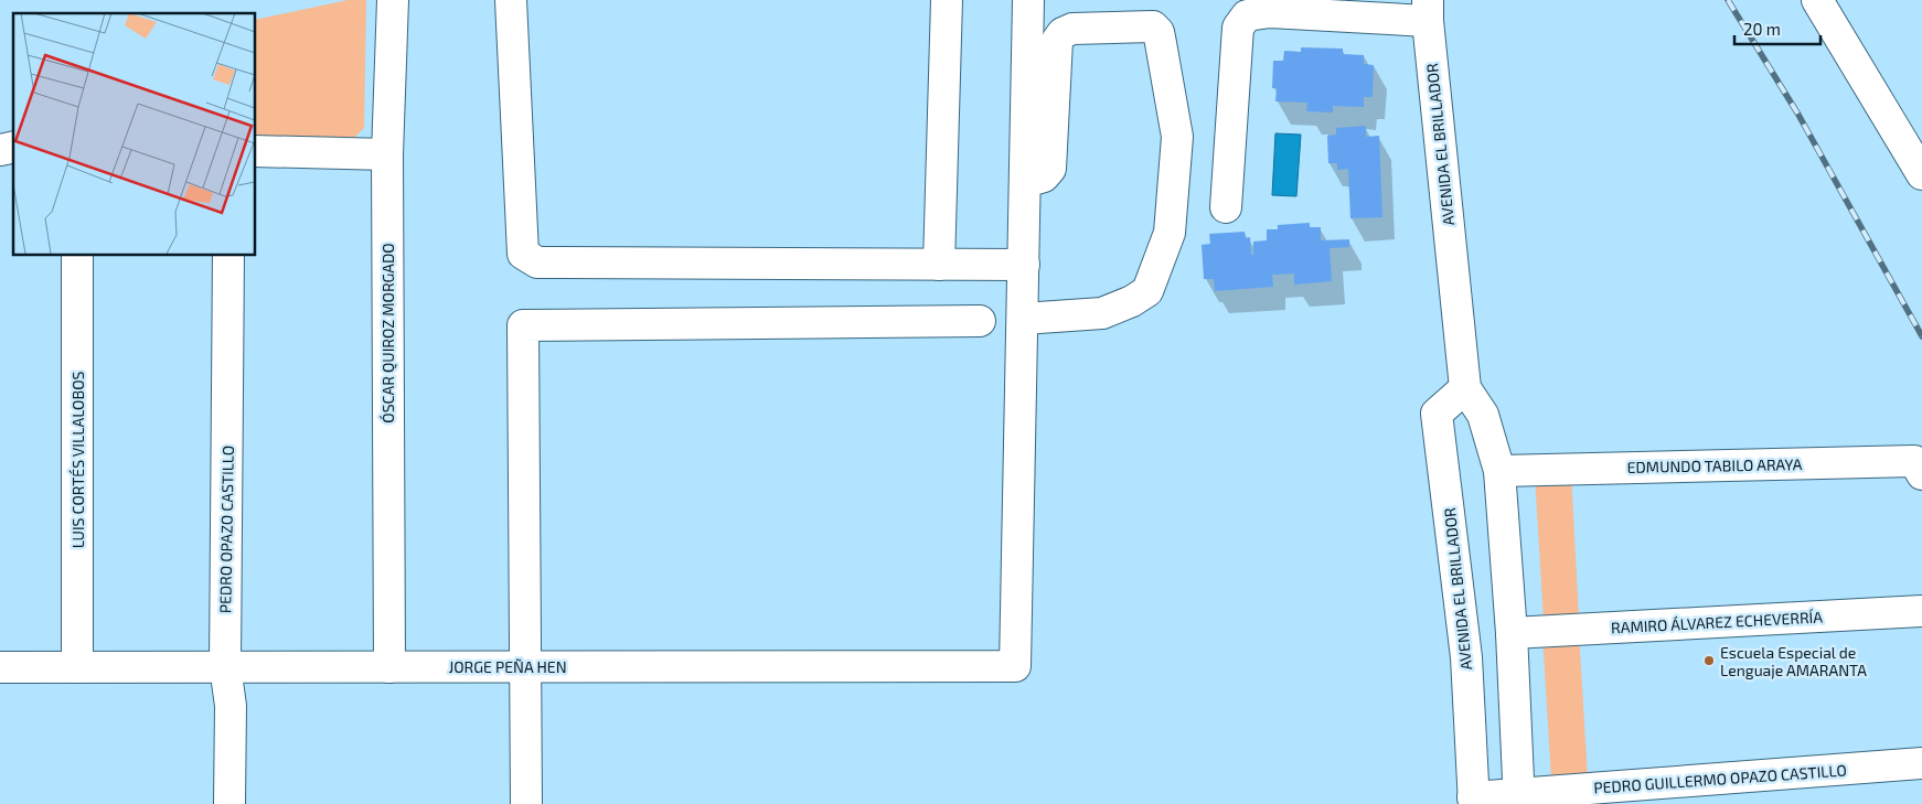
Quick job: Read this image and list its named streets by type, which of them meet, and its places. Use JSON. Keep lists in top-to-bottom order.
{
  "streets": {
    "street": [
      "AVENIDA EL BRILLADOR",
      "ÓSCAR QUIROZ MORGADO",
      "LUIS CORTÉS VILLALOBOS",
      "EDMUNDO TABILO ARAYA",
      "PEDRO OPAZO CASTILLO",
      "RAMIRO ÁLVAREZ ECHEVERRÍA",
      "JORGE PEÑA HEN",
      "PEDRO GUILLERMO OPAZO CASTILLO"
    ]
  },
  "crossings": [
    ["AVENIDA EL BRILLADOR", "EDMUNDO TABILO ARAYA"],
    ["AVENIDA EL BRILLADOR", "RAMIRO ÁLVAREZ ECHEVERRÍA"],
    ["AVENIDA EL BRILLADOR", "PEDRO GUILLERMO OPAZO CASTILLO"],
    ["ÓSCAR QUIROZ MORGADO", "JORGE PEÑA HEN"],
    ["LUIS CORTÉS VILLALOBOS", "JORGE PEÑA HEN"],
    ["PEDRO OPAZO CASTILLO", "JORGE PEÑA HEN"]
  ],
  "places": ["Escuela Especial de Lenguaje AMARANTA"],
  "scale_bar": "20 m"
}
